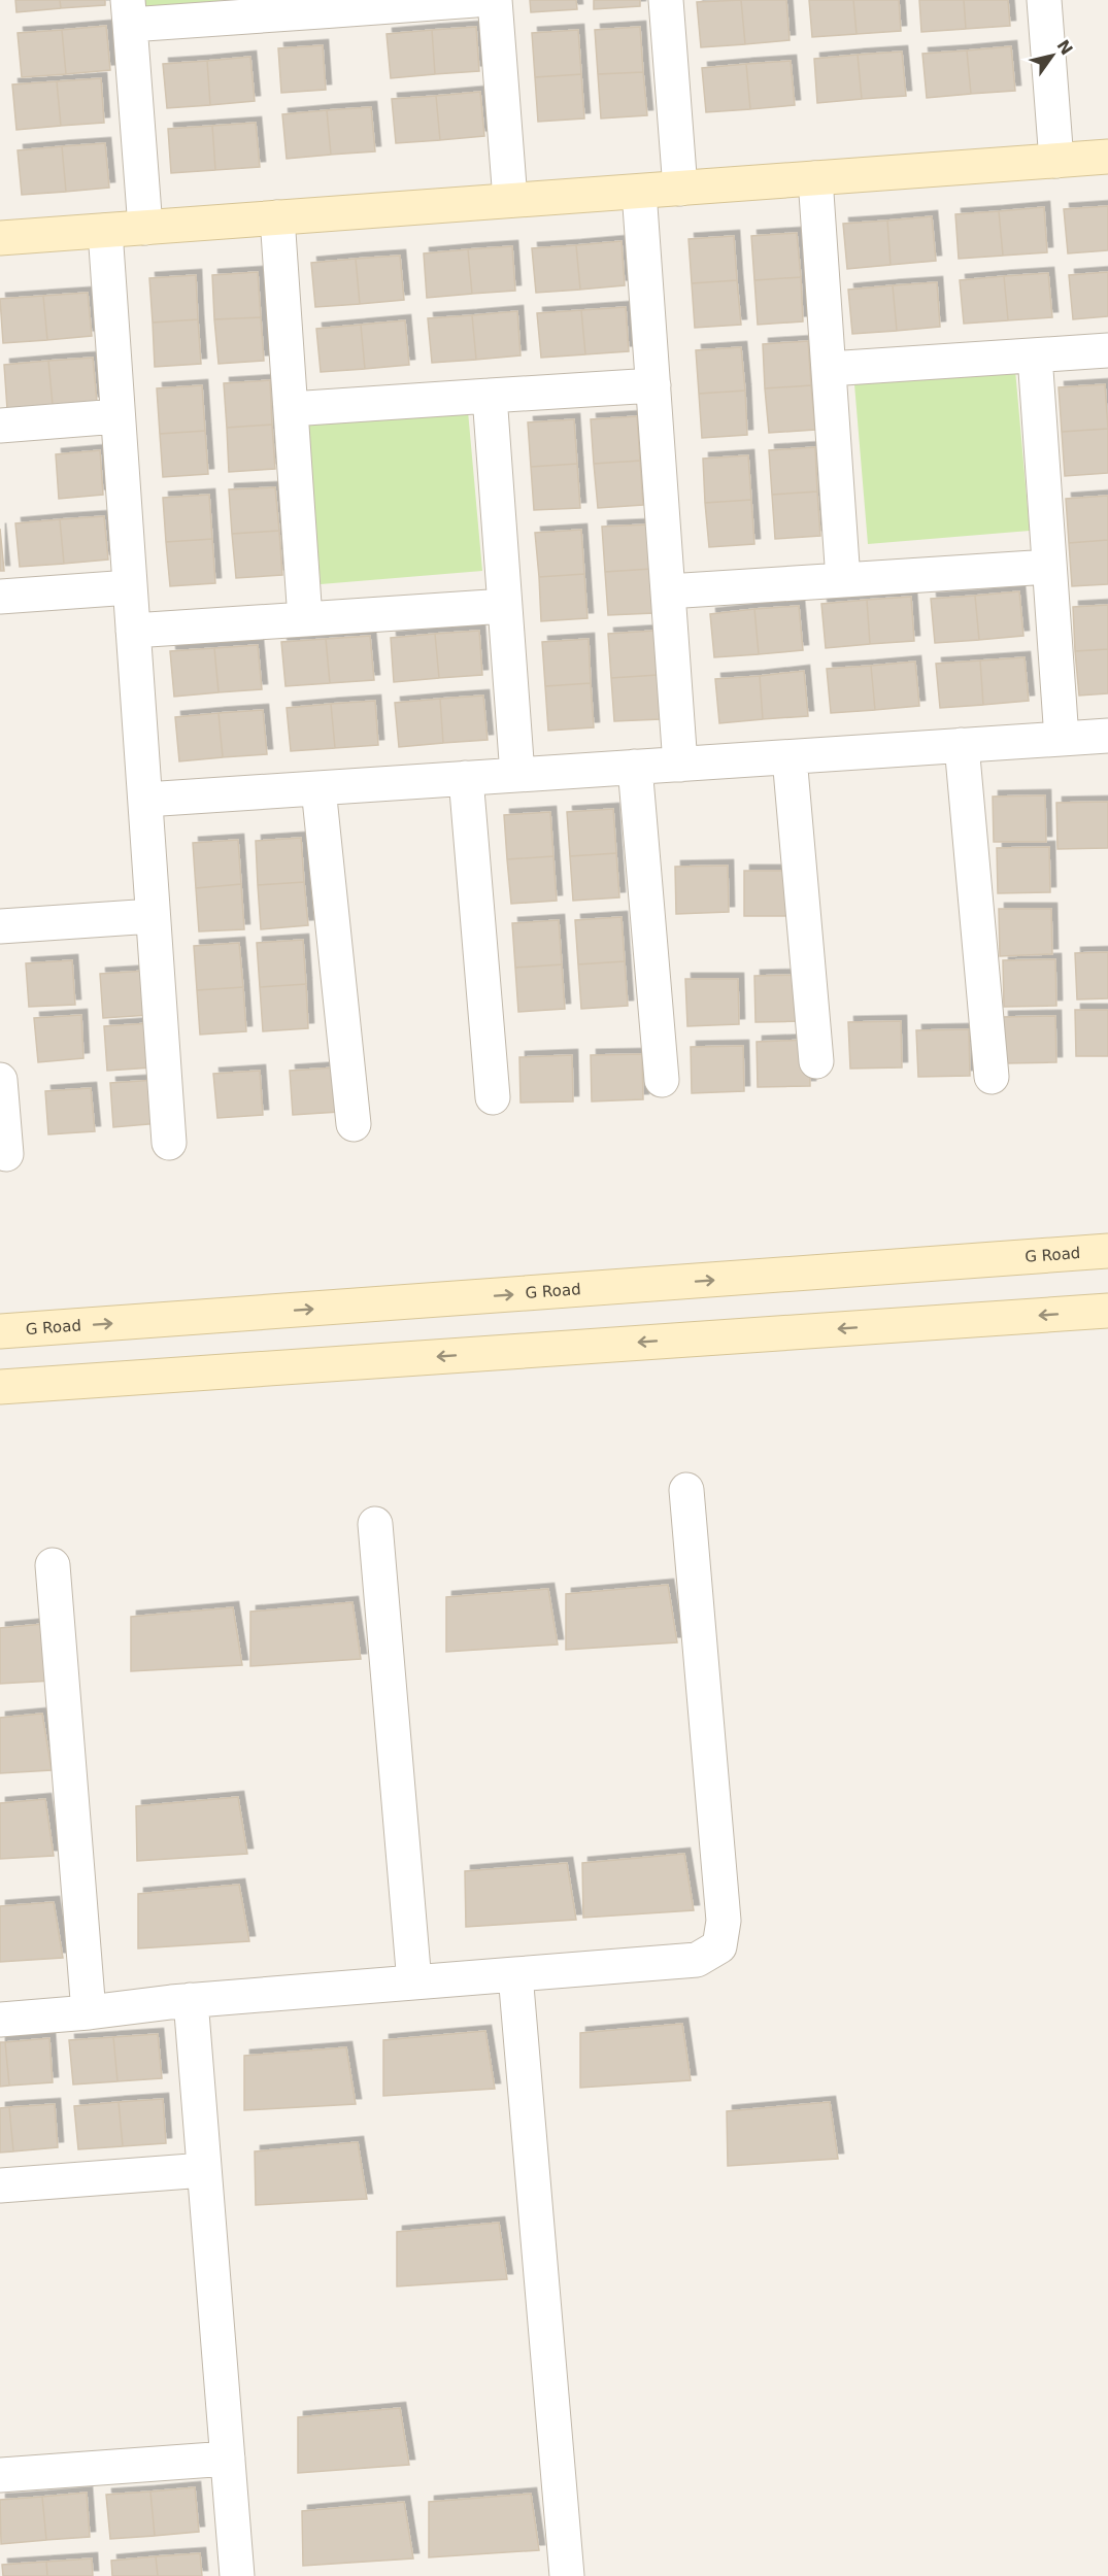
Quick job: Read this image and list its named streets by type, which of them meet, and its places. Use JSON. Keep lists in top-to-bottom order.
{
  "streets": {
    "street": ["G Road"]
  },
  "north": "top right"
}
